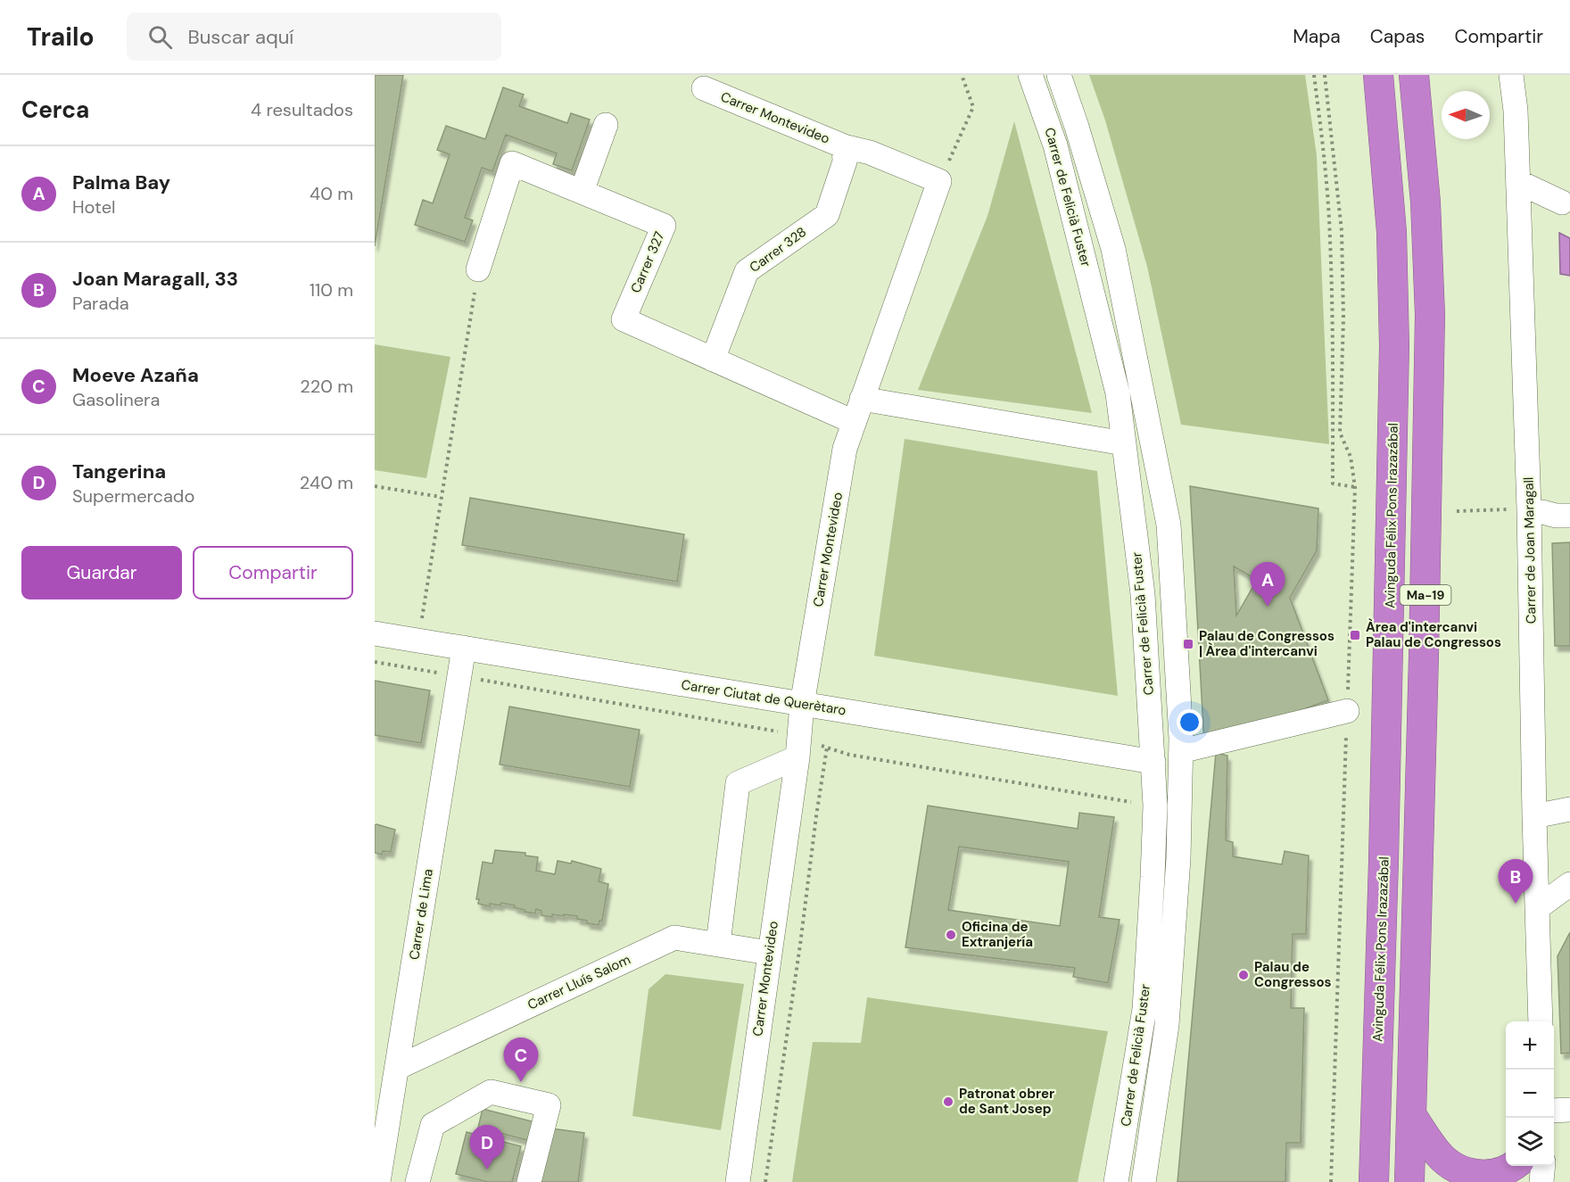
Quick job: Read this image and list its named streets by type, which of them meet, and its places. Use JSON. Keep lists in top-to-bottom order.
{
  "streets": {
    "highway": ["Avinguda Félix Pons Irazazábal", "Ma-19"],
    "street": [
      "Carrer Montevideo",
      "Carrer de Felicià Fuster",
      "Carrer 328",
      "Carrer 327",
      "Carrer de Joan Maragall",
      "Carrer Ciutat de Querètaro",
      "Carrer de Lima",
      "Carrer Lluís Salom"
    ]
  },
  "crossings": [
    ["Carrer Montevideo", "Carrer 328"],
    ["Carrer Montevideo", "Carrer 327"],
    ["Carrer Montevideo", "Carrer Ciutat de Querètaro"],
    ["Carrer Montevideo", "Carrer Lluís Salom"],
    ["Carrer de Felicià Fuster", "Carrer Ciutat de Querètaro"],
    ["Carrer 328", "Carrer 327"],
    ["Carrer Ciutat de Querètaro", "Carrer de Lima"],
    ["Carrer de Lima", "Carrer Lluís Salom"]
  ],
  "places": {
    "transit": ["Àrea d'intercanvi Palau de Congressos", "Palau de Congressos | Àrea d'intercanvi"],
    "other": ["Oficina de Extranjería", "Palau de Congressos", "Patronat obrer de Sant Josep"]
  },
  "north": "left",
  "page": {
    "header": "Trailo",
    "search": "Buscar aquí",
    "nav": ["Mapa", "Capas", "Compartir"],
    "heading": ["Cerca", "4 resultados"],
    "list": [
      {
        "mark": "A",
        "name": "Palma Bay",
        "note": "Hotel",
        "value": "40 m"
      },
      {
        "mark": "B",
        "name": "Joan Maragall, 33",
        "note": "Parada",
        "value": "110 m"
      },
      {
        "mark": "C",
        "name": "Moeve Azaña",
        "note": "Gasolinera",
        "value": "220 m"
      },
      {
        "mark": "D",
        "name": "Tangerina",
        "note": "Supermercado",
        "value": "240 m"
      }
    ],
    "buttons": ["Guardar", "Compartir"],
    "pins": [
      "A",
      "B",
      "C",
      "D"
    ],
    "map_buttons": ["+", "−"]
  }
}
